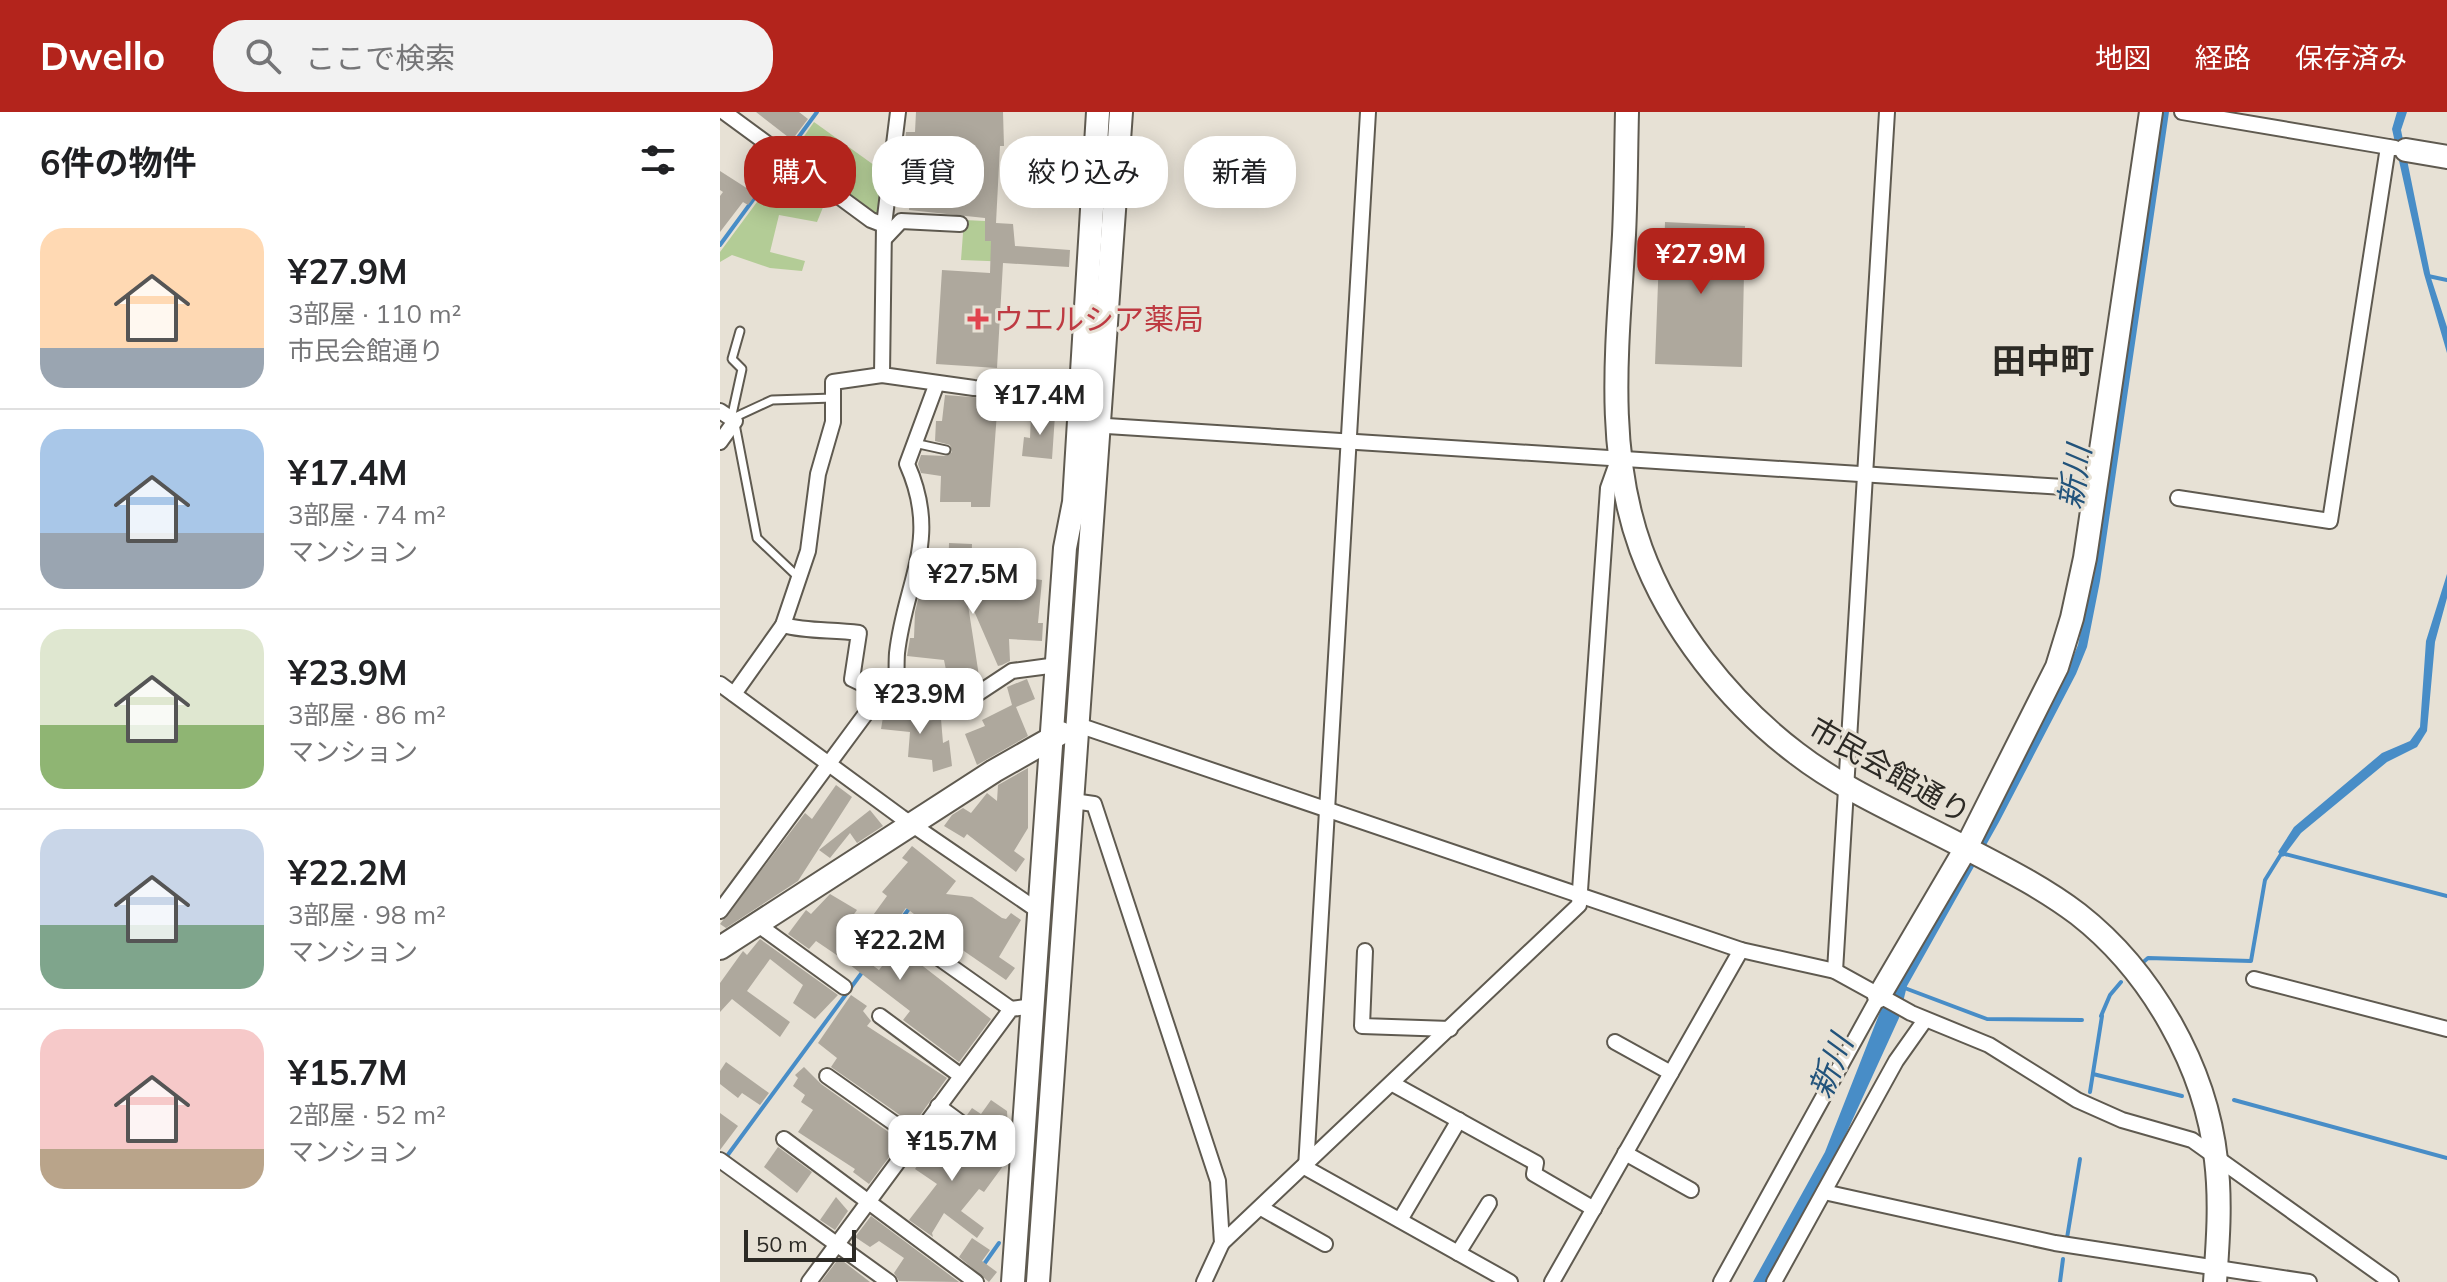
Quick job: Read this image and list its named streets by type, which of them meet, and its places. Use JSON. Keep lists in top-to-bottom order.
{
  "streets": {
    "street": ["市民会館通り"]
  },
  "districts": ["田中町"],
  "water": ["新川"],
  "places": {
    "health": ["ウエルシア薬局"]
  },
  "scale_bar": "50 m",
  "page": {
    "header": "Dwello",
    "search": "ここで検索",
    "nav": ["地図", "経路", "保存済み"],
    "heading": "6件の物件",
    "chip": [
      "購入",
      "賃貸",
      "絞り込み",
      "新着"
    ],
    "list": [
      {
        "name": "¥27.9M",
        "note": "3部屋 · 110 m² · 市民会館通り"
      },
      {
        "name": "¥17.4M",
        "note": "3部屋 · 74 m² · マンション"
      },
      {
        "name": "¥23.9M",
        "note": "3部屋 · 86 m² · マンション"
      },
      {
        "name": "¥22.2M",
        "note": "3部屋 · 98 m² · マンション"
      },
      {
        "name": "¥15.7M",
        "note": "2部屋 · 52 m² · マンション"
      }
    ],
    "price": [
      "¥27.9M",
      "¥17.4M",
      "¥27.5M",
      "¥23.9M",
      "¥22.2M",
      "¥15.7M"
    ],
    "scale": "50 m"
  }
}
